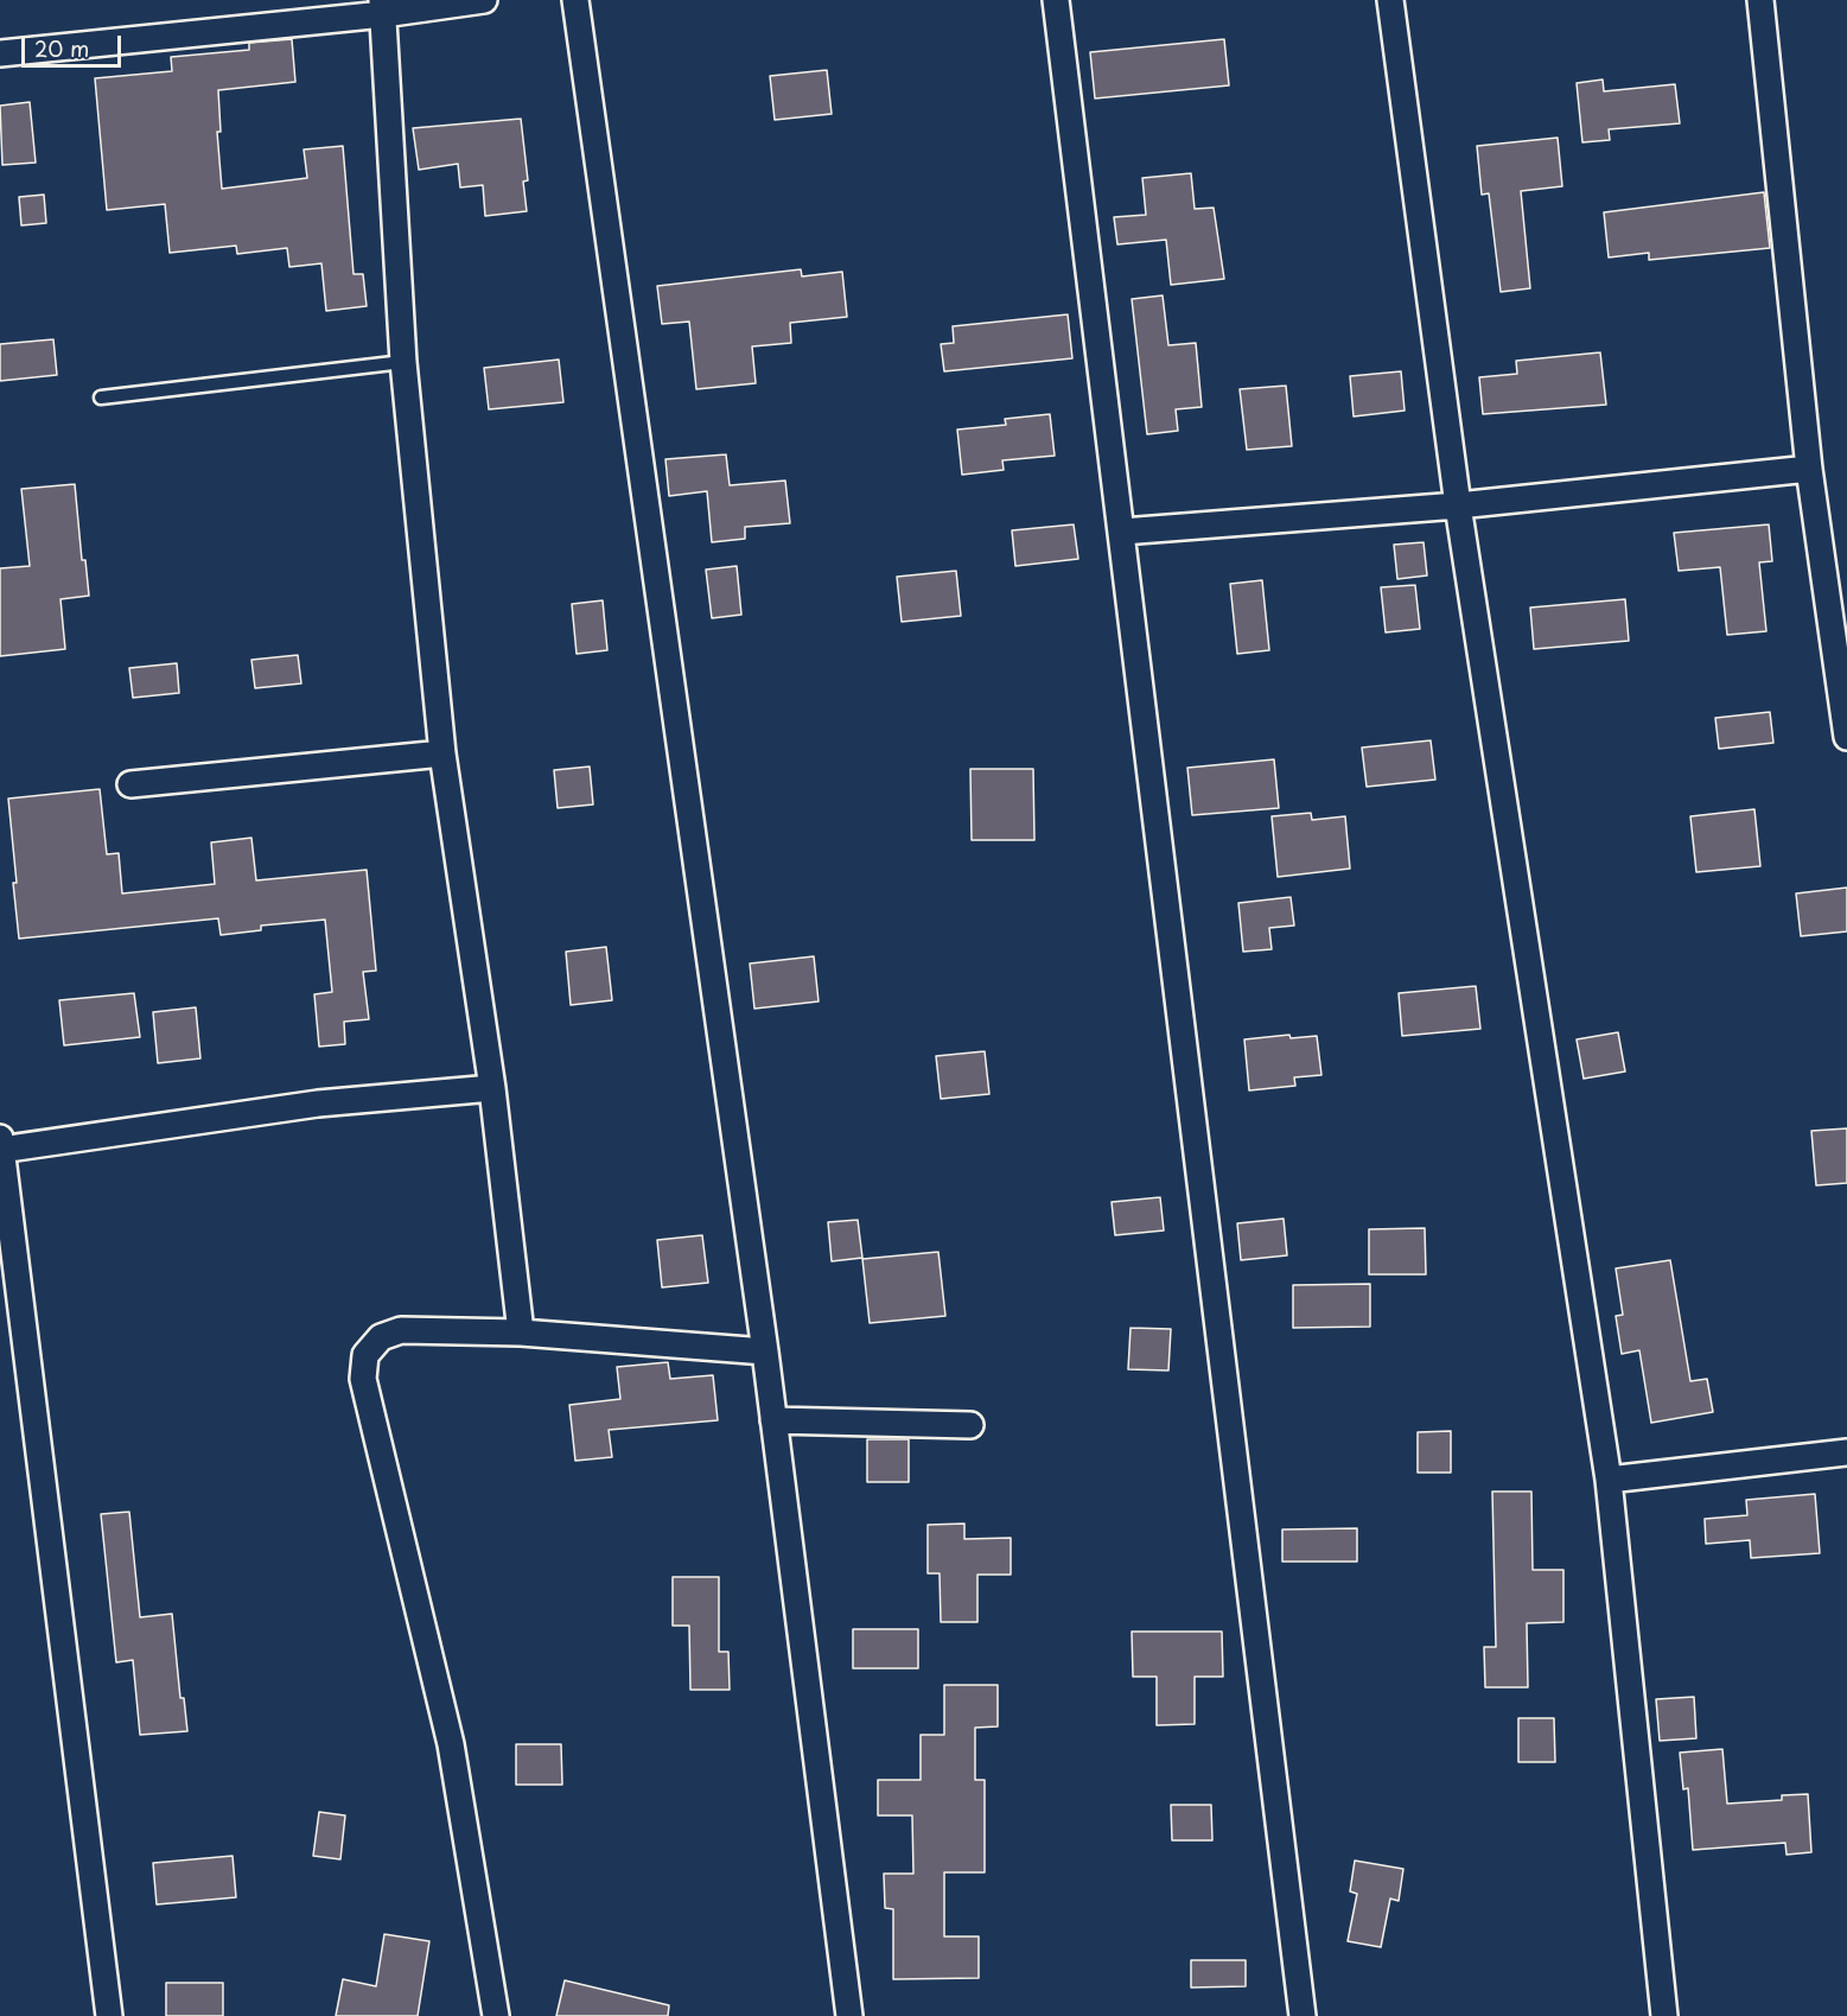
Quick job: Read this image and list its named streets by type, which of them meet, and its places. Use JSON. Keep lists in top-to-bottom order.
{
  "scale_bar": "20 m"
}
